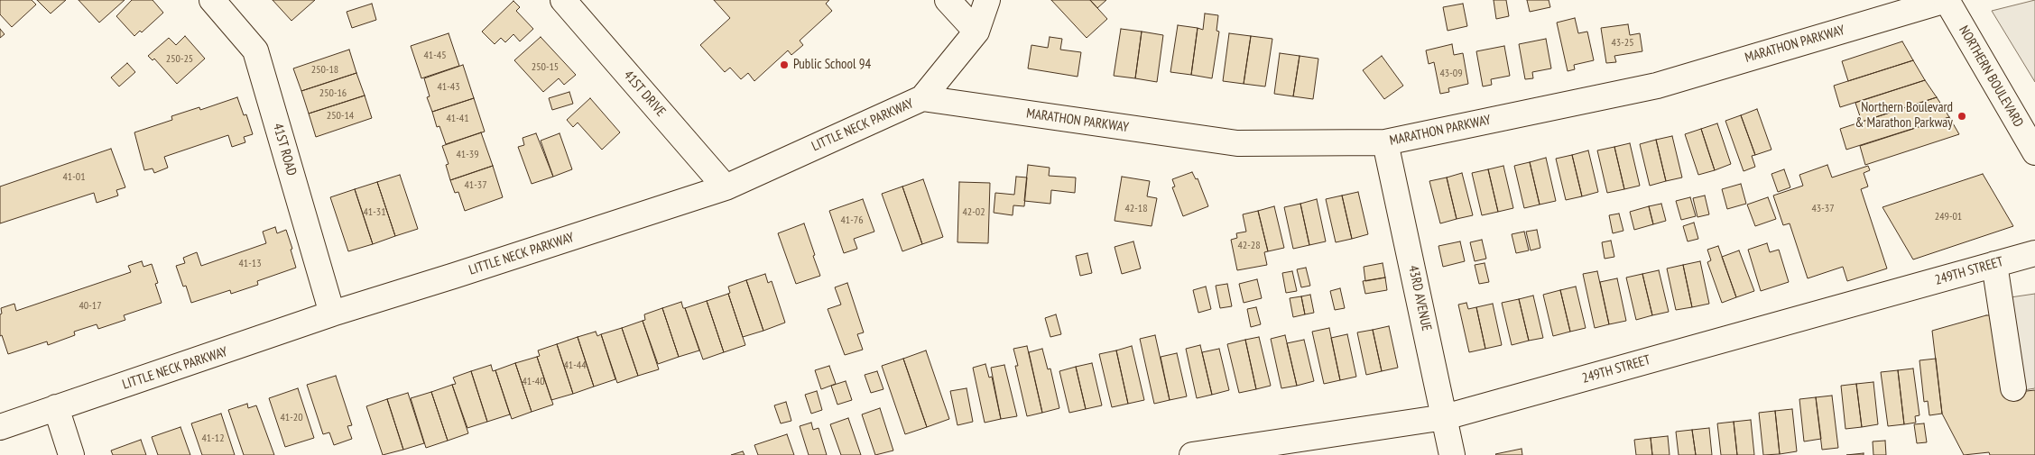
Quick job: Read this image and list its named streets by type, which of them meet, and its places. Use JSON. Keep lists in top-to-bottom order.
{
  "streets": {
    "street": [
      "MARATHON PARKWAY",
      "NORTHERN BOULEVARD",
      "41ST DRIVE",
      "LITTLE NECK PARKWAY",
      "41ST ROAD",
      "249TH STREET",
      "43RD AVENUE"
    ]
  },
  "crossings": [
    ["MARATHON PARKWAY", "NORTHERN BOULEVARD"],
    ["MARATHON PARKWAY", "LITTLE NECK PARKWAY"],
    ["MARATHON PARKWAY", "43RD AVENUE"],
    ["41ST DRIVE", "LITTLE NECK PARKWAY"],
    ["LITTLE NECK PARKWAY", "41ST ROAD"],
    ["249TH STREET", "43RD AVENUE"]
  ],
  "places": ["Public School 94", "Northern Boulevard & Marathon Parkway"],
  "house_numbers": [
    "43-25",
    "41-45",
    "250-25",
    "250-15",
    "250-18",
    "43-09",
    "41-43",
    "250-16",
    "250-14",
    "41-41",
    "41-39",
    "41-01",
    "41-37",
    "42-18",
    "43-37",
    "41-31",
    "42-02",
    "249-01",
    "41-76",
    "42-28",
    "41-13",
    "40-17",
    "41-44",
    "41-40",
    "41-20",
    "41-12"
  ]
}
